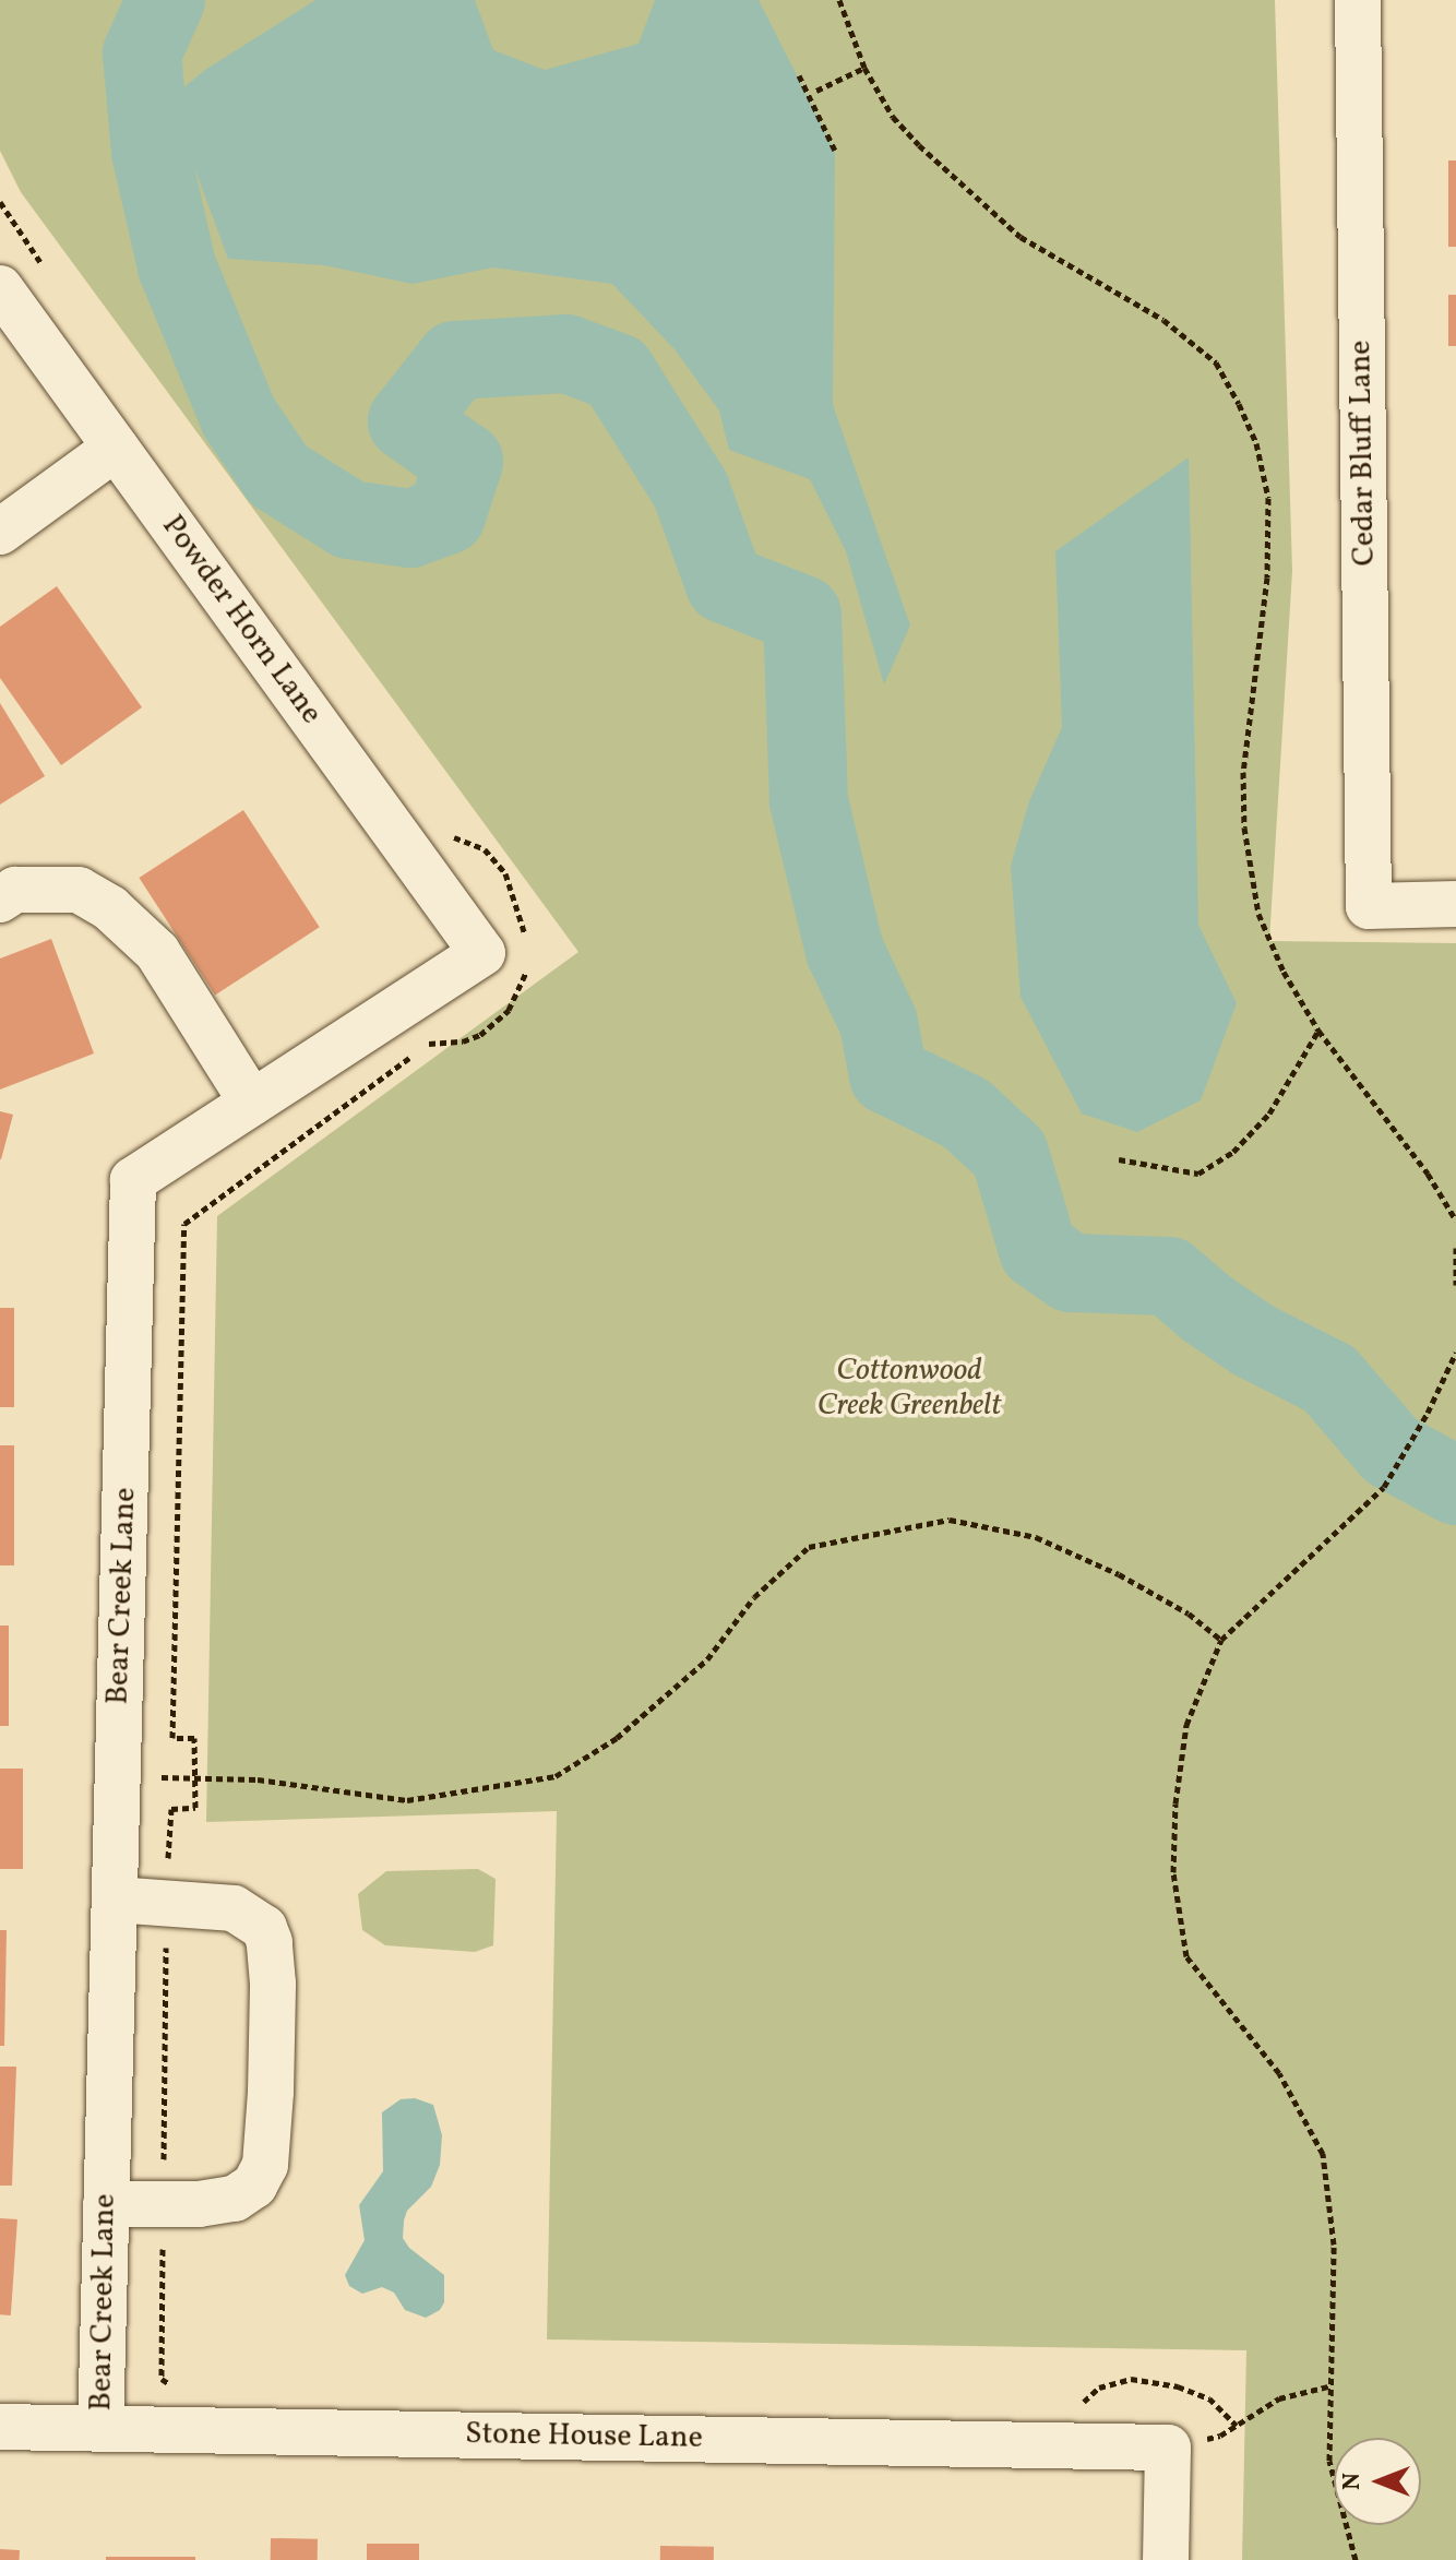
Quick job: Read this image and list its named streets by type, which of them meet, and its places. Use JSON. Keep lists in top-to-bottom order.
{
  "streets": {
    "street": [
      "Cedar Bluff Lane",
      "Powder Horn Lane",
      "Bear Creek Lane",
      "Stone House Lane"
    ]
  },
  "crossings": [
    ["Powder Horn Lane", "Bear Creek Lane"],
    ["Bear Creek Lane", "Stone House Lane"]
  ],
  "parks": ["Cottonwood Creek Greenbelt"],
  "north": "left"
}
